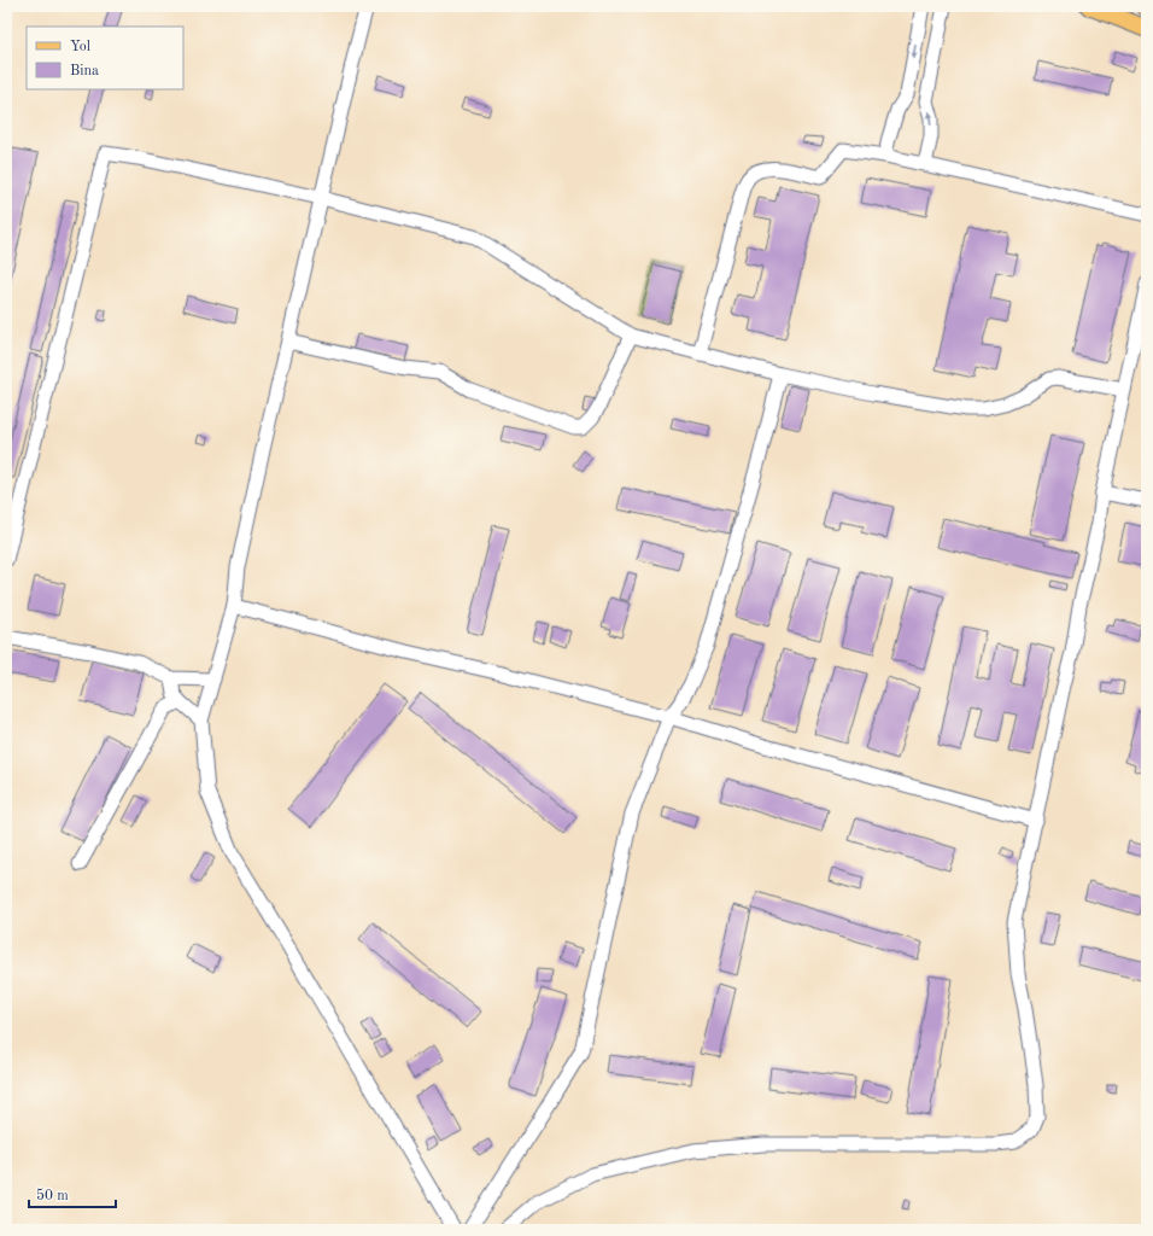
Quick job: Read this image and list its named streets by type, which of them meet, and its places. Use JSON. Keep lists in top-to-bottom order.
{
  "legend": ["Yol", "Bina"],
  "scale_bar": "50 m"
}
